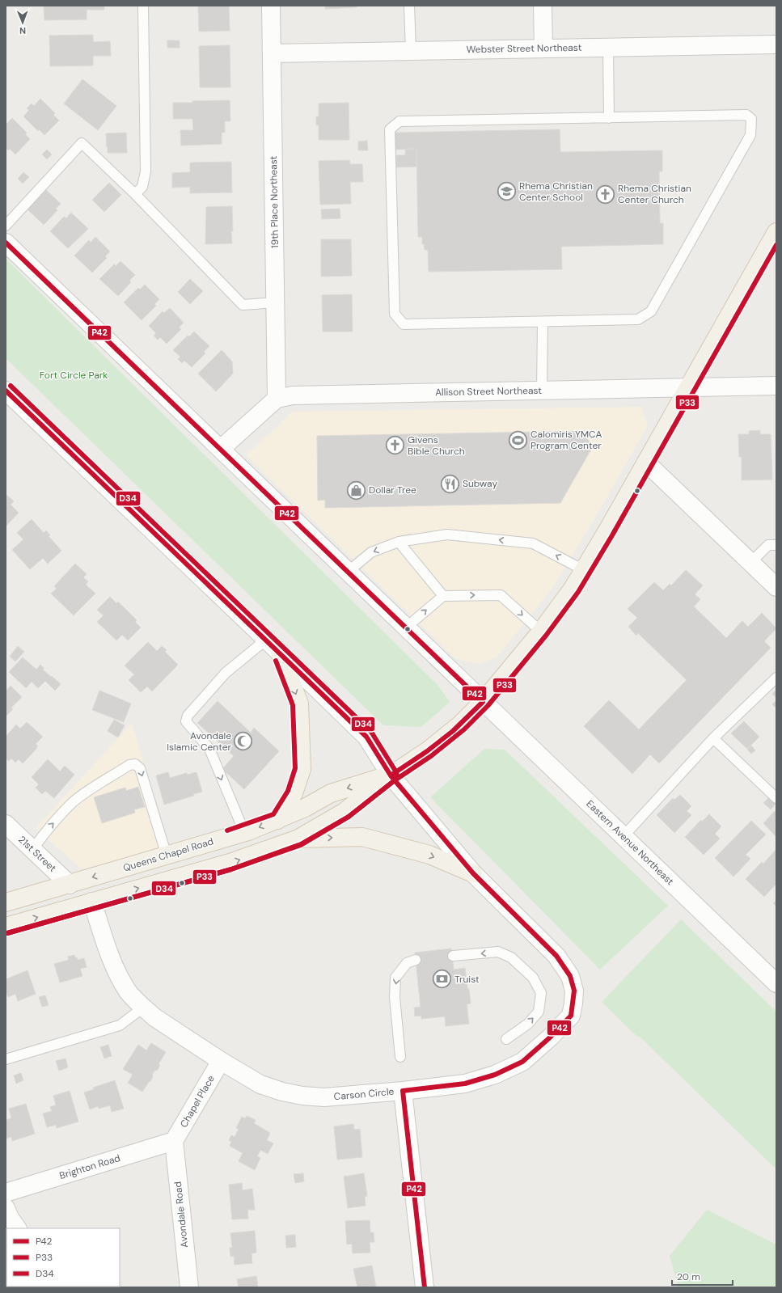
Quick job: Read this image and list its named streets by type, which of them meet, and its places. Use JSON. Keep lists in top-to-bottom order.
{
  "streets": {
    "main road": ["Queens Chapel Road"],
    "street": [
      "Webster Street Northeast",
      "19th Place Northeast",
      "Allison Street Northeast",
      "Eastern Avenue Northeast",
      "21st Street",
      "Carson Circle",
      "Chapel Place",
      "Brighton Road",
      "Avondale Road"
    ]
  },
  "crossings": [
    ["Webster Street Northeast", "19th Place Northeast"],
    ["19th Place Northeast", "Allison Street Northeast"],
    ["21st Street", "Queens Chapel Road"],
    ["Queens Chapel Road", "Carson Circle"],
    ["Carson Circle", "Chapel Place"],
    ["Chapel Place", "Brighton Road"],
    ["Chapel Place", "Avondale Road"],
    ["Brighton Road", "Avondale Road"]
  ],
  "parks": ["Fort Circle Park"],
  "places": {
    "school or university": ["Rhema Christian Center School"],
    "church": ["Rhema Christian Center Church", "Givens Bible Church"],
    "sports": ["Calomiris YMCA Program Center"],
    "restaurant": ["Subway"],
    "shop": ["Dollar Tree"],
    "mosque": ["Avondale Islamic Center"],
    "bank": ["Truist"]
  },
  "lines": ["transit line P42", "transit line P33", "transit line D34"],
  "legend": ["P42", "P33", "D34"],
  "scale_bar": "20 m",
  "north": "bottom"
}
